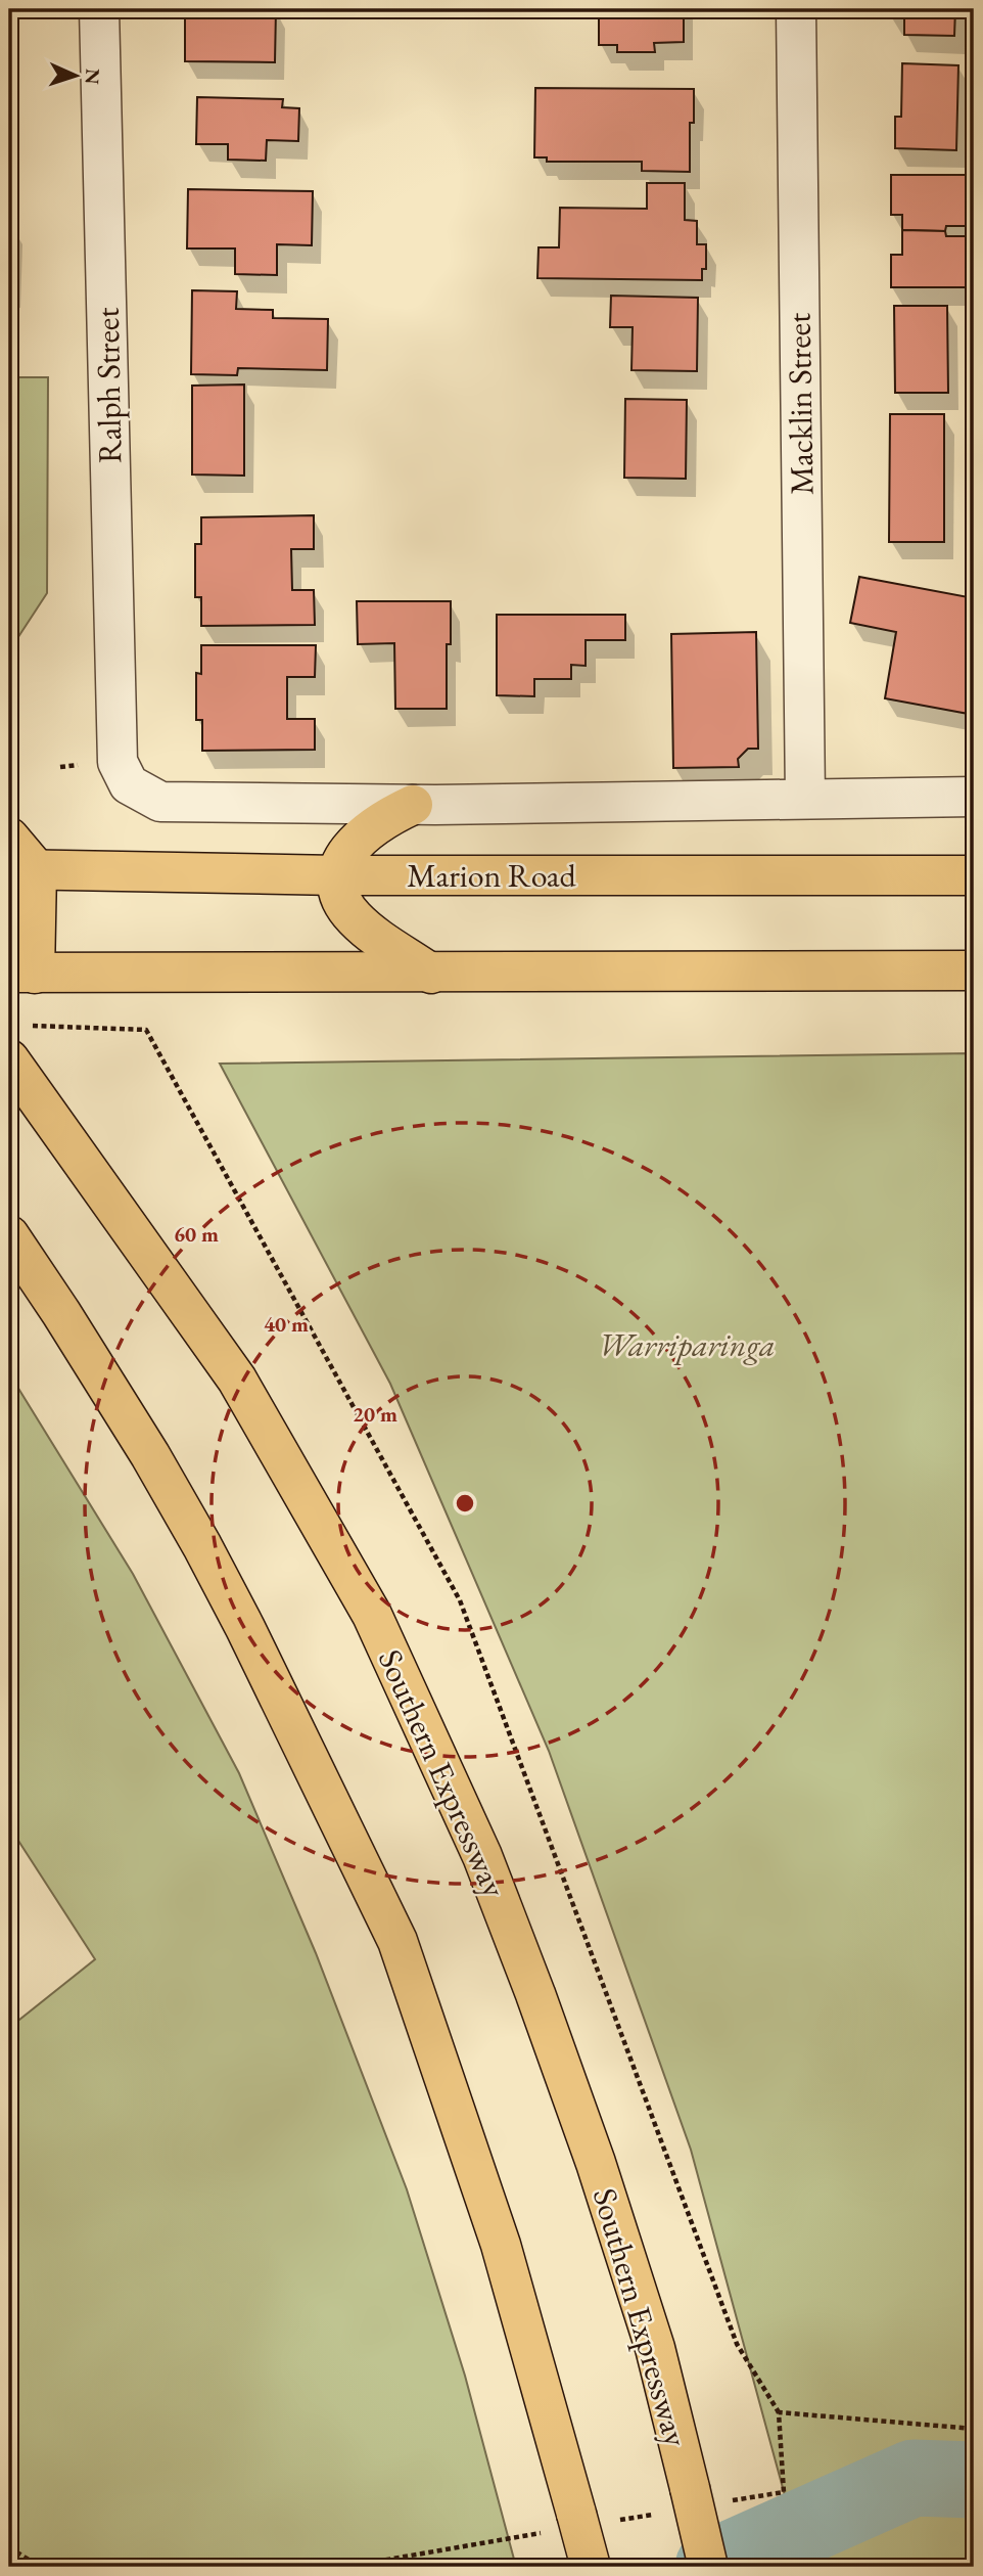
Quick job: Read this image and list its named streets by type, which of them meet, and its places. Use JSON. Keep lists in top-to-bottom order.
{
  "streets": {
    "main road": ["Marion Road", "Southern Expressway"],
    "street": ["Ralph Street", "Macklin Street"]
  },
  "parks": ["Warriparinga"],
  "north": "right",
  "rings": ["60 m", "40 m", "20 m"]
}
